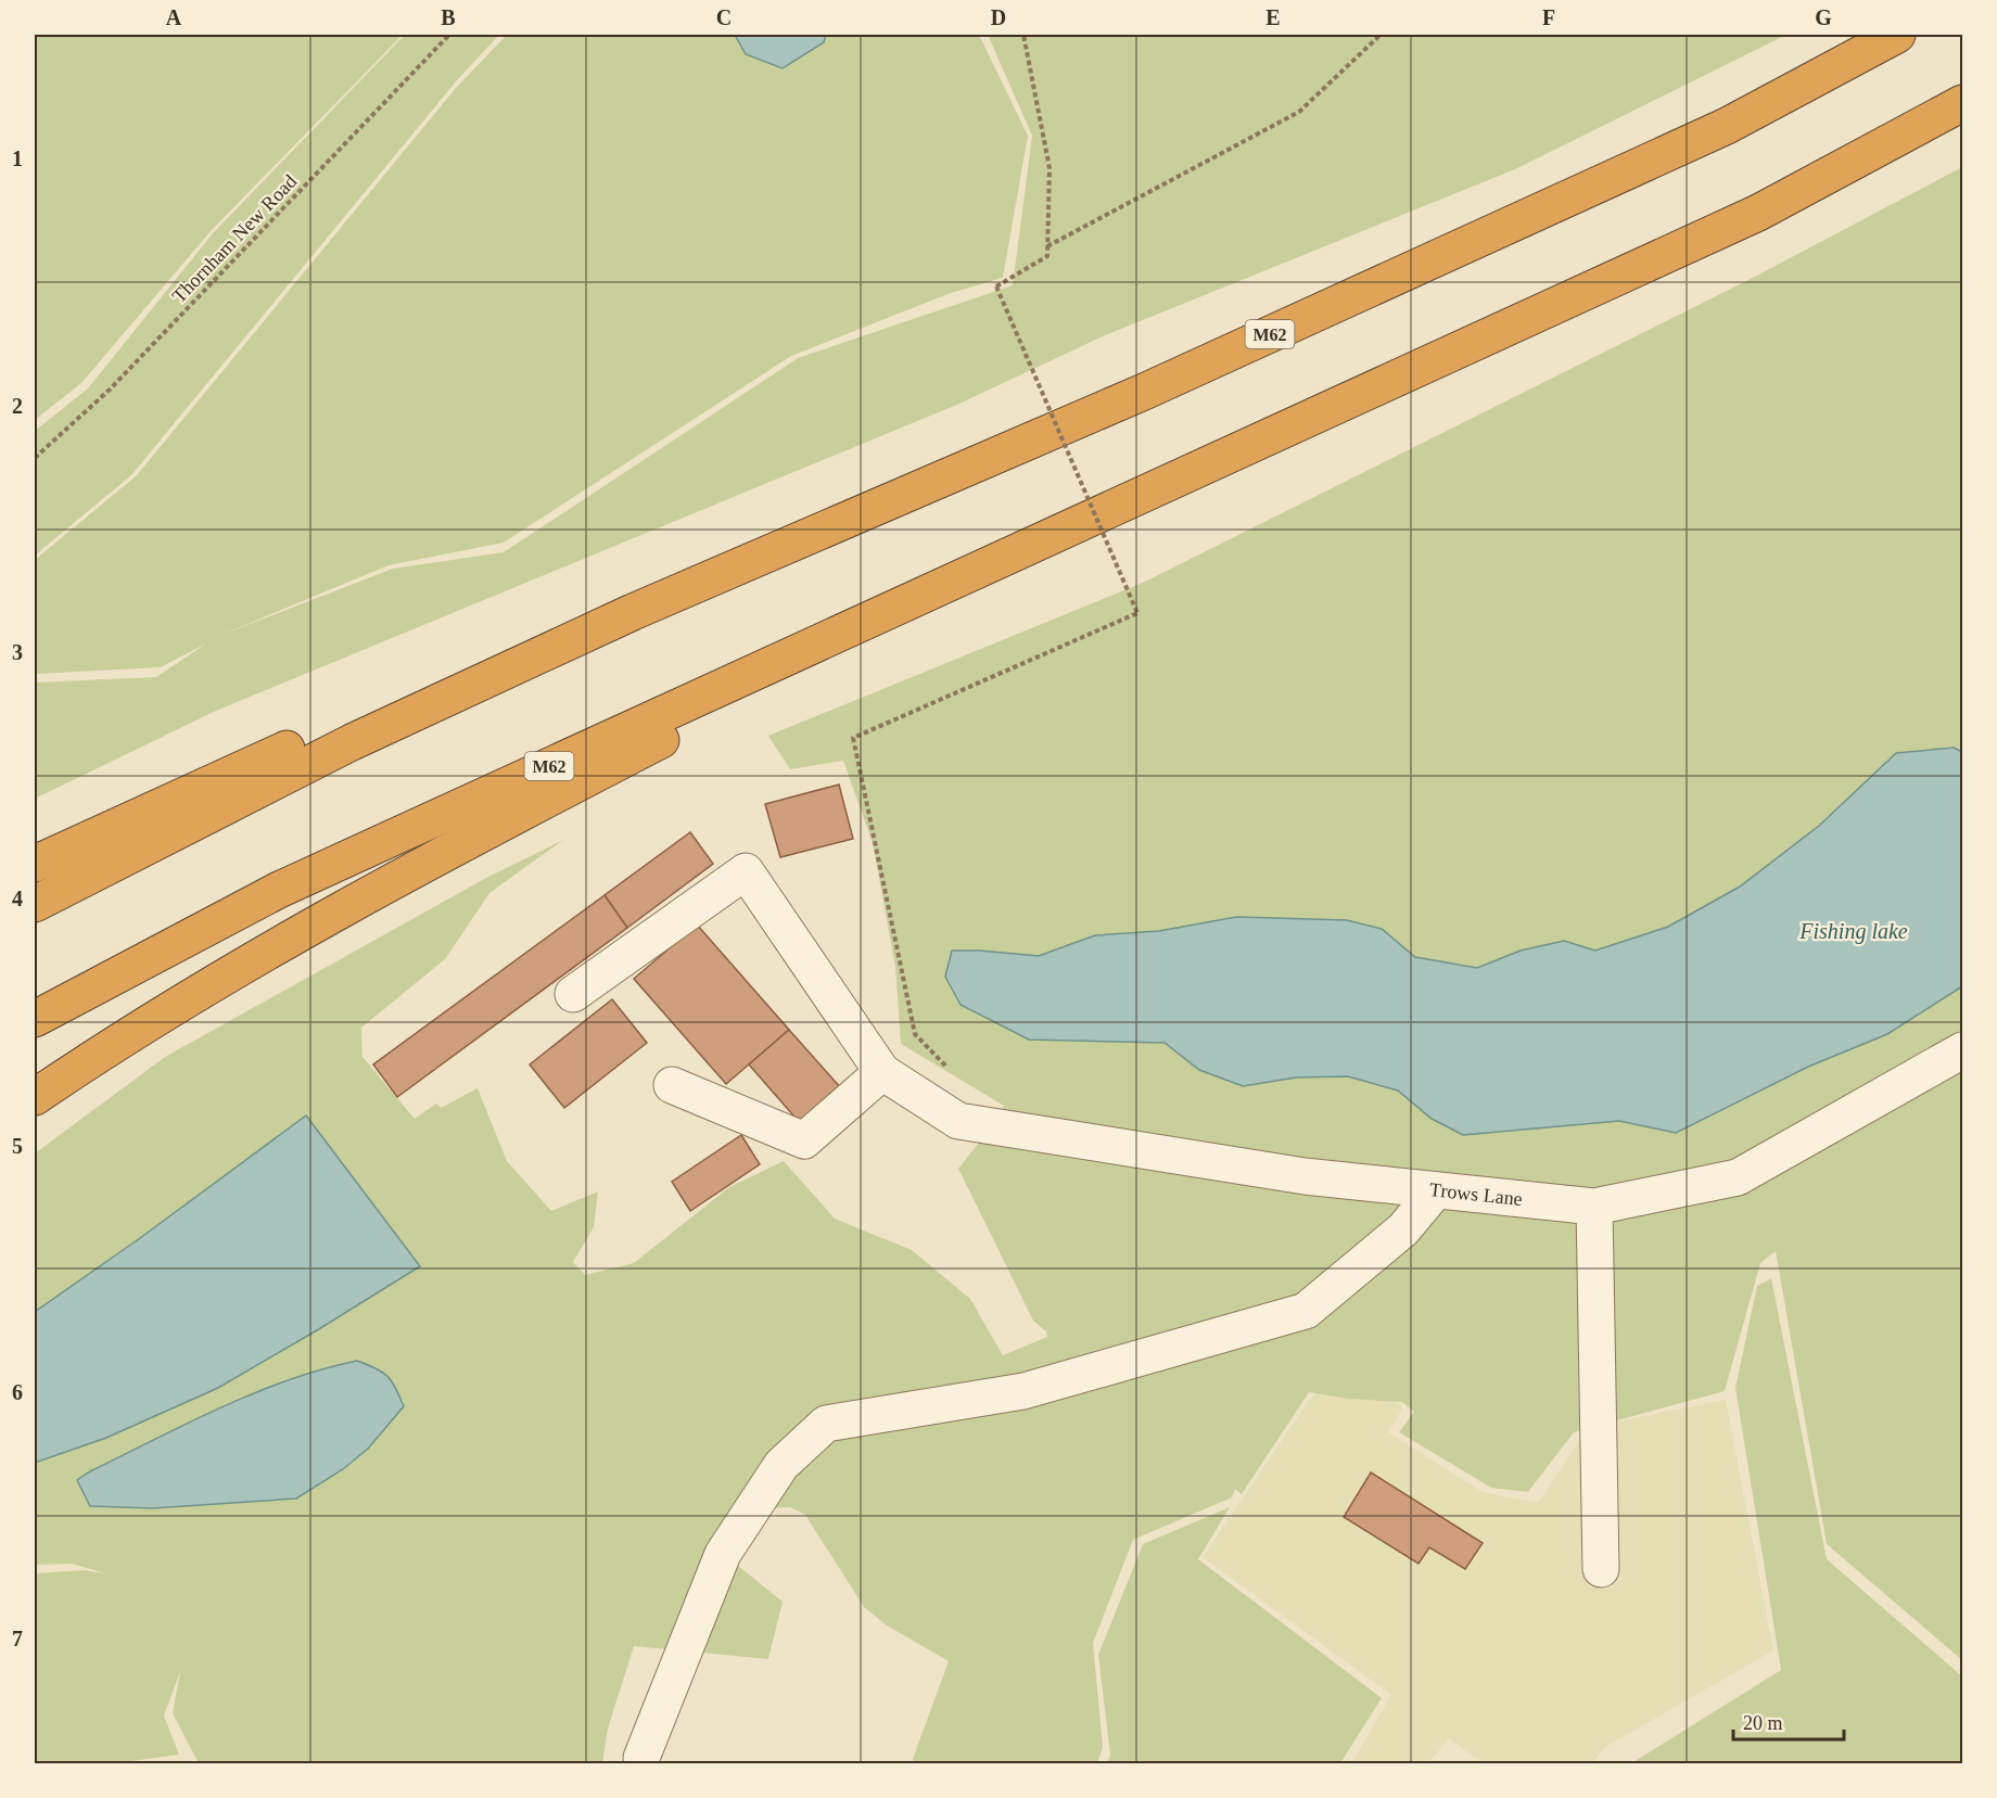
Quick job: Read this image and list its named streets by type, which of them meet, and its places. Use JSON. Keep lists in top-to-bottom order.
{
  "streets": {
    "highway": ["M62"],
    "street": ["Trows Lane"],
    "path": ["Thornham New Road"]
  },
  "water": ["Fishing lake"],
  "scale_bar": "20 m",
  "grid": {
    "columns": [
      "A",
      "B",
      "C",
      "D",
      "E",
      "F",
      "G"
    ],
    "rows": [
      "1",
      "2",
      "3",
      "4",
      "5",
      "6",
      "7"
    ]
  }
}
